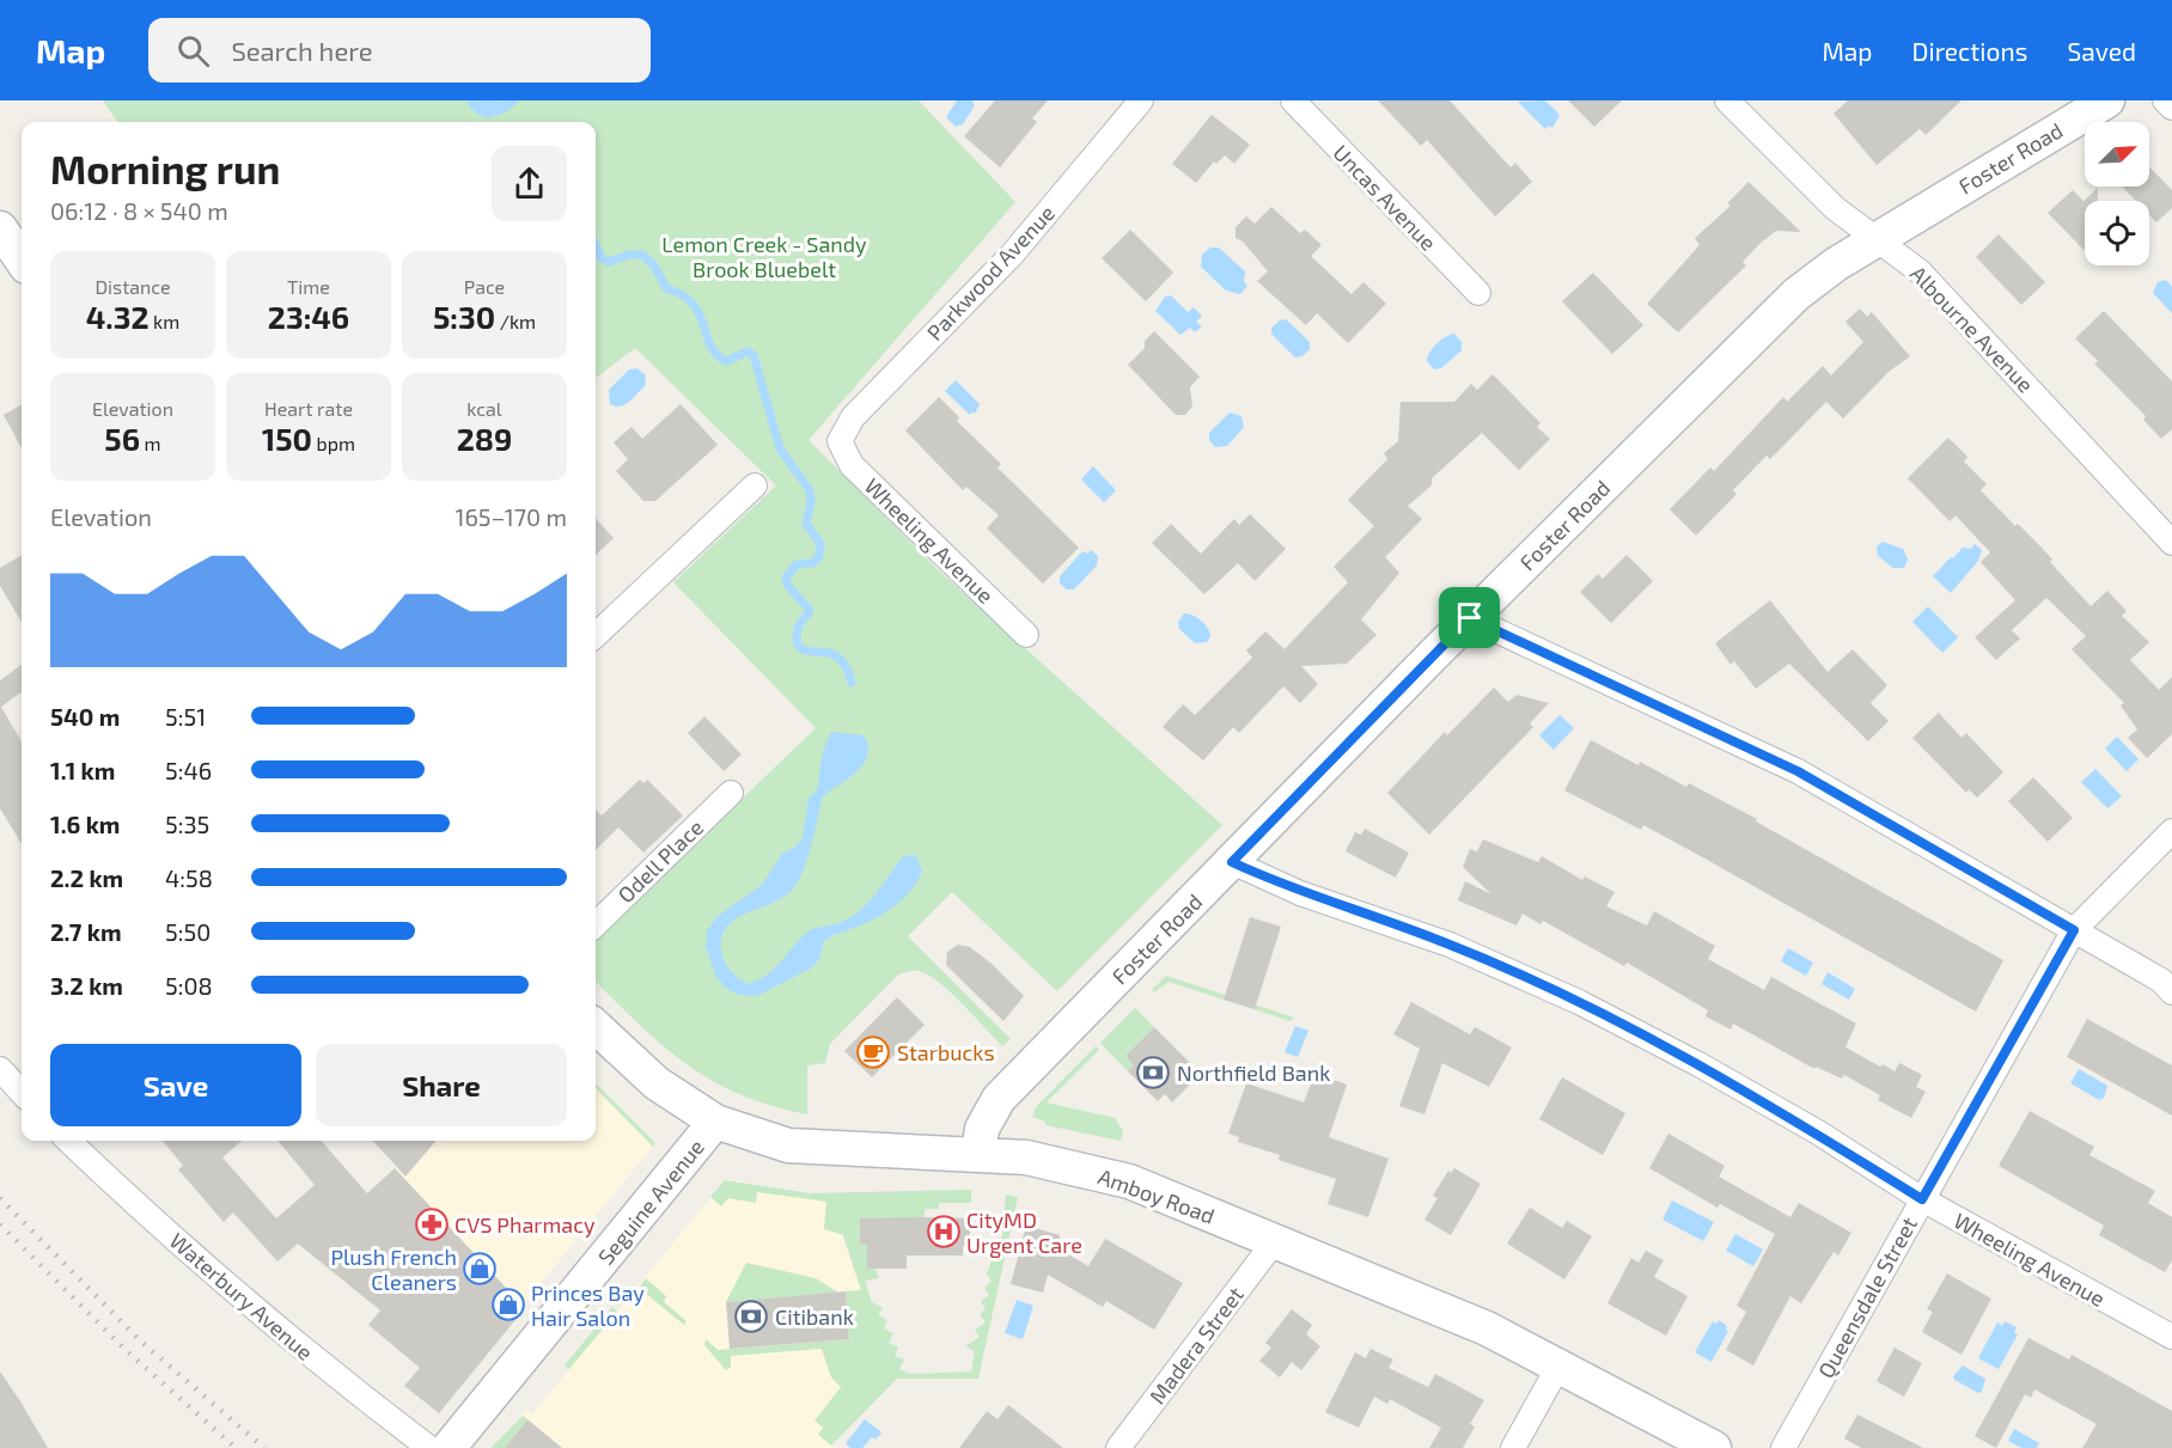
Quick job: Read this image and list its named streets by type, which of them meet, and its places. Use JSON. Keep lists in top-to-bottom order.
{
  "streets": {
    "street": [
      "Foster Road",
      "Uncas Avenue",
      "Parkwood Avenue",
      "Albourne Avenue",
      "Wheeling Avenue",
      "Odell Place",
      "Amboy Road",
      "Seguine Avenue",
      "Waterbury Avenue",
      "Queensdale Street",
      "Madera Street"
    ]
  },
  "crossings": [
    ["Foster Road", "Albourne Avenue"],
    ["Foster Road", "Wheeling Avenue"],
    ["Foster Road", "Amboy Road"],
    ["Parkwood Avenue", "Wheeling Avenue"],
    ["Wheeling Avenue", "Queensdale Street"],
    ["Amboy Road", "Seguine Avenue"],
    ["Amboy Road", "Madera Street"]
  ],
  "parks": ["Lemon Creek - Sandy Brook Bluebelt"],
  "places": {
    "cafe": ["Starbucks"],
    "bank": ["Northfield Bank", "Citibank"],
    "pharmacy": ["CVS Pharmacy"],
    "hospital": ["CityMD Urgent Care"],
    "shop": ["Plush French Cleaners", "Princes Bay Hair Salon"]
  },
  "north": "top right",
  "page": {
    "header": "Map",
    "search": "Search here",
    "nav": ["Map", "Directions", "Saved"],
    "heading": ["Morning run", "06:12 · 8 × 540 m"],
    "stats": [
      ["Distance", "4.32 km"],
      ["Time", "23:46"],
      ["Pace", "5:30 /km"],
      ["Elevation", "56 m"],
      ["Heart rate", "150 bpm"],
      ["kcal", "289"]
    ],
    "chart": ["Elevation", "165–170 m"],
    "list": [
      {
        "name": "540 m",
        "note": "5:51"
      },
      {
        "name": "1.1 km",
        "note": "5:46"
      },
      {
        "name": "1.6 km",
        "note": "5:35"
      },
      {
        "name": "2.2 km",
        "note": "4:58"
      },
      {
        "name": "2.7 km",
        "note": "5:50"
      },
      {
        "name": "3.2 km",
        "note": "5:08"
      }
    ],
    "buttons": ["Save", "Share"]
  }
}
